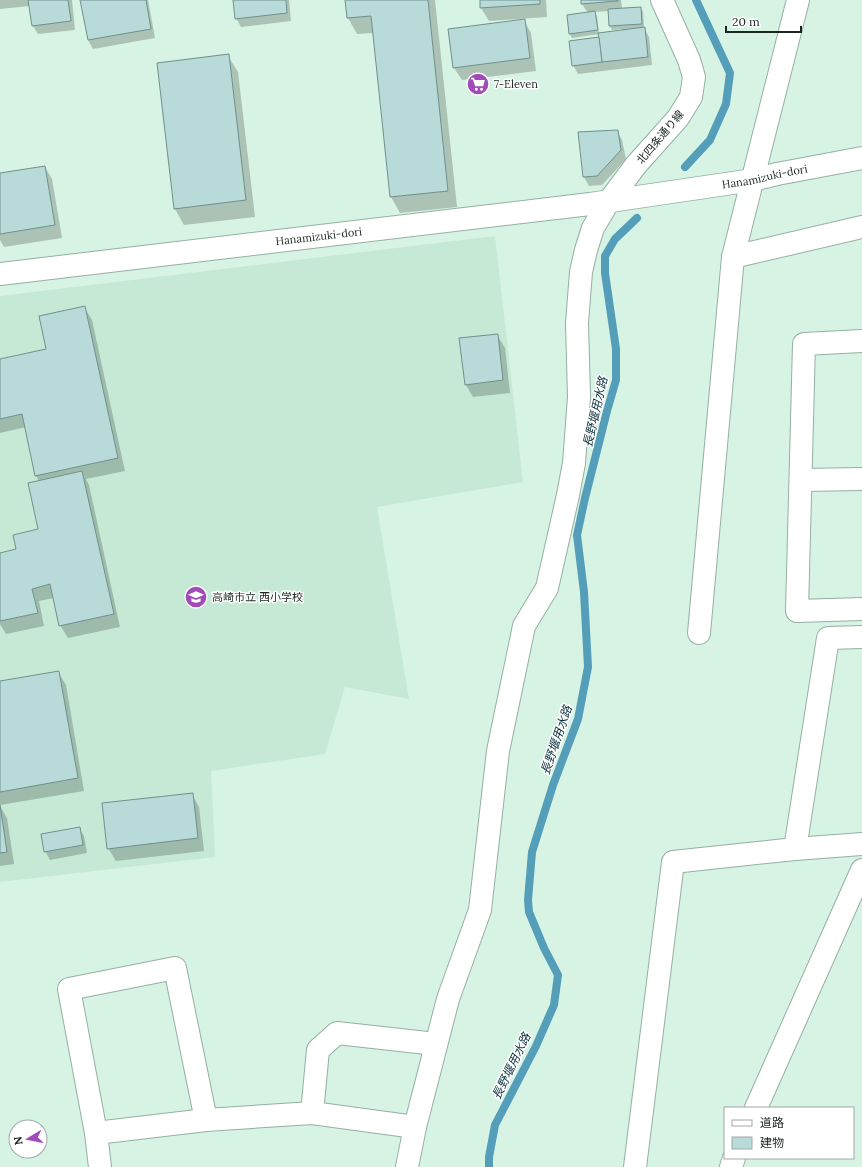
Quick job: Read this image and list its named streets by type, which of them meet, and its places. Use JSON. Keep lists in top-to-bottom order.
{
  "streets": {
    "street": ["北四条通り線", "Hanamizuki-dori"]
  },
  "crossings": [
    ["北四条通り線", "Hanamizuki-dori"]
  ],
  "water": ["長野堰用水路"],
  "places": {
    "supermarket": ["7-Eleven"],
    "school or university": ["高崎市立 西小学校"]
  },
  "legend": ["道路", "建物"],
  "scale_bar": "20 m",
  "north": "left"
}
